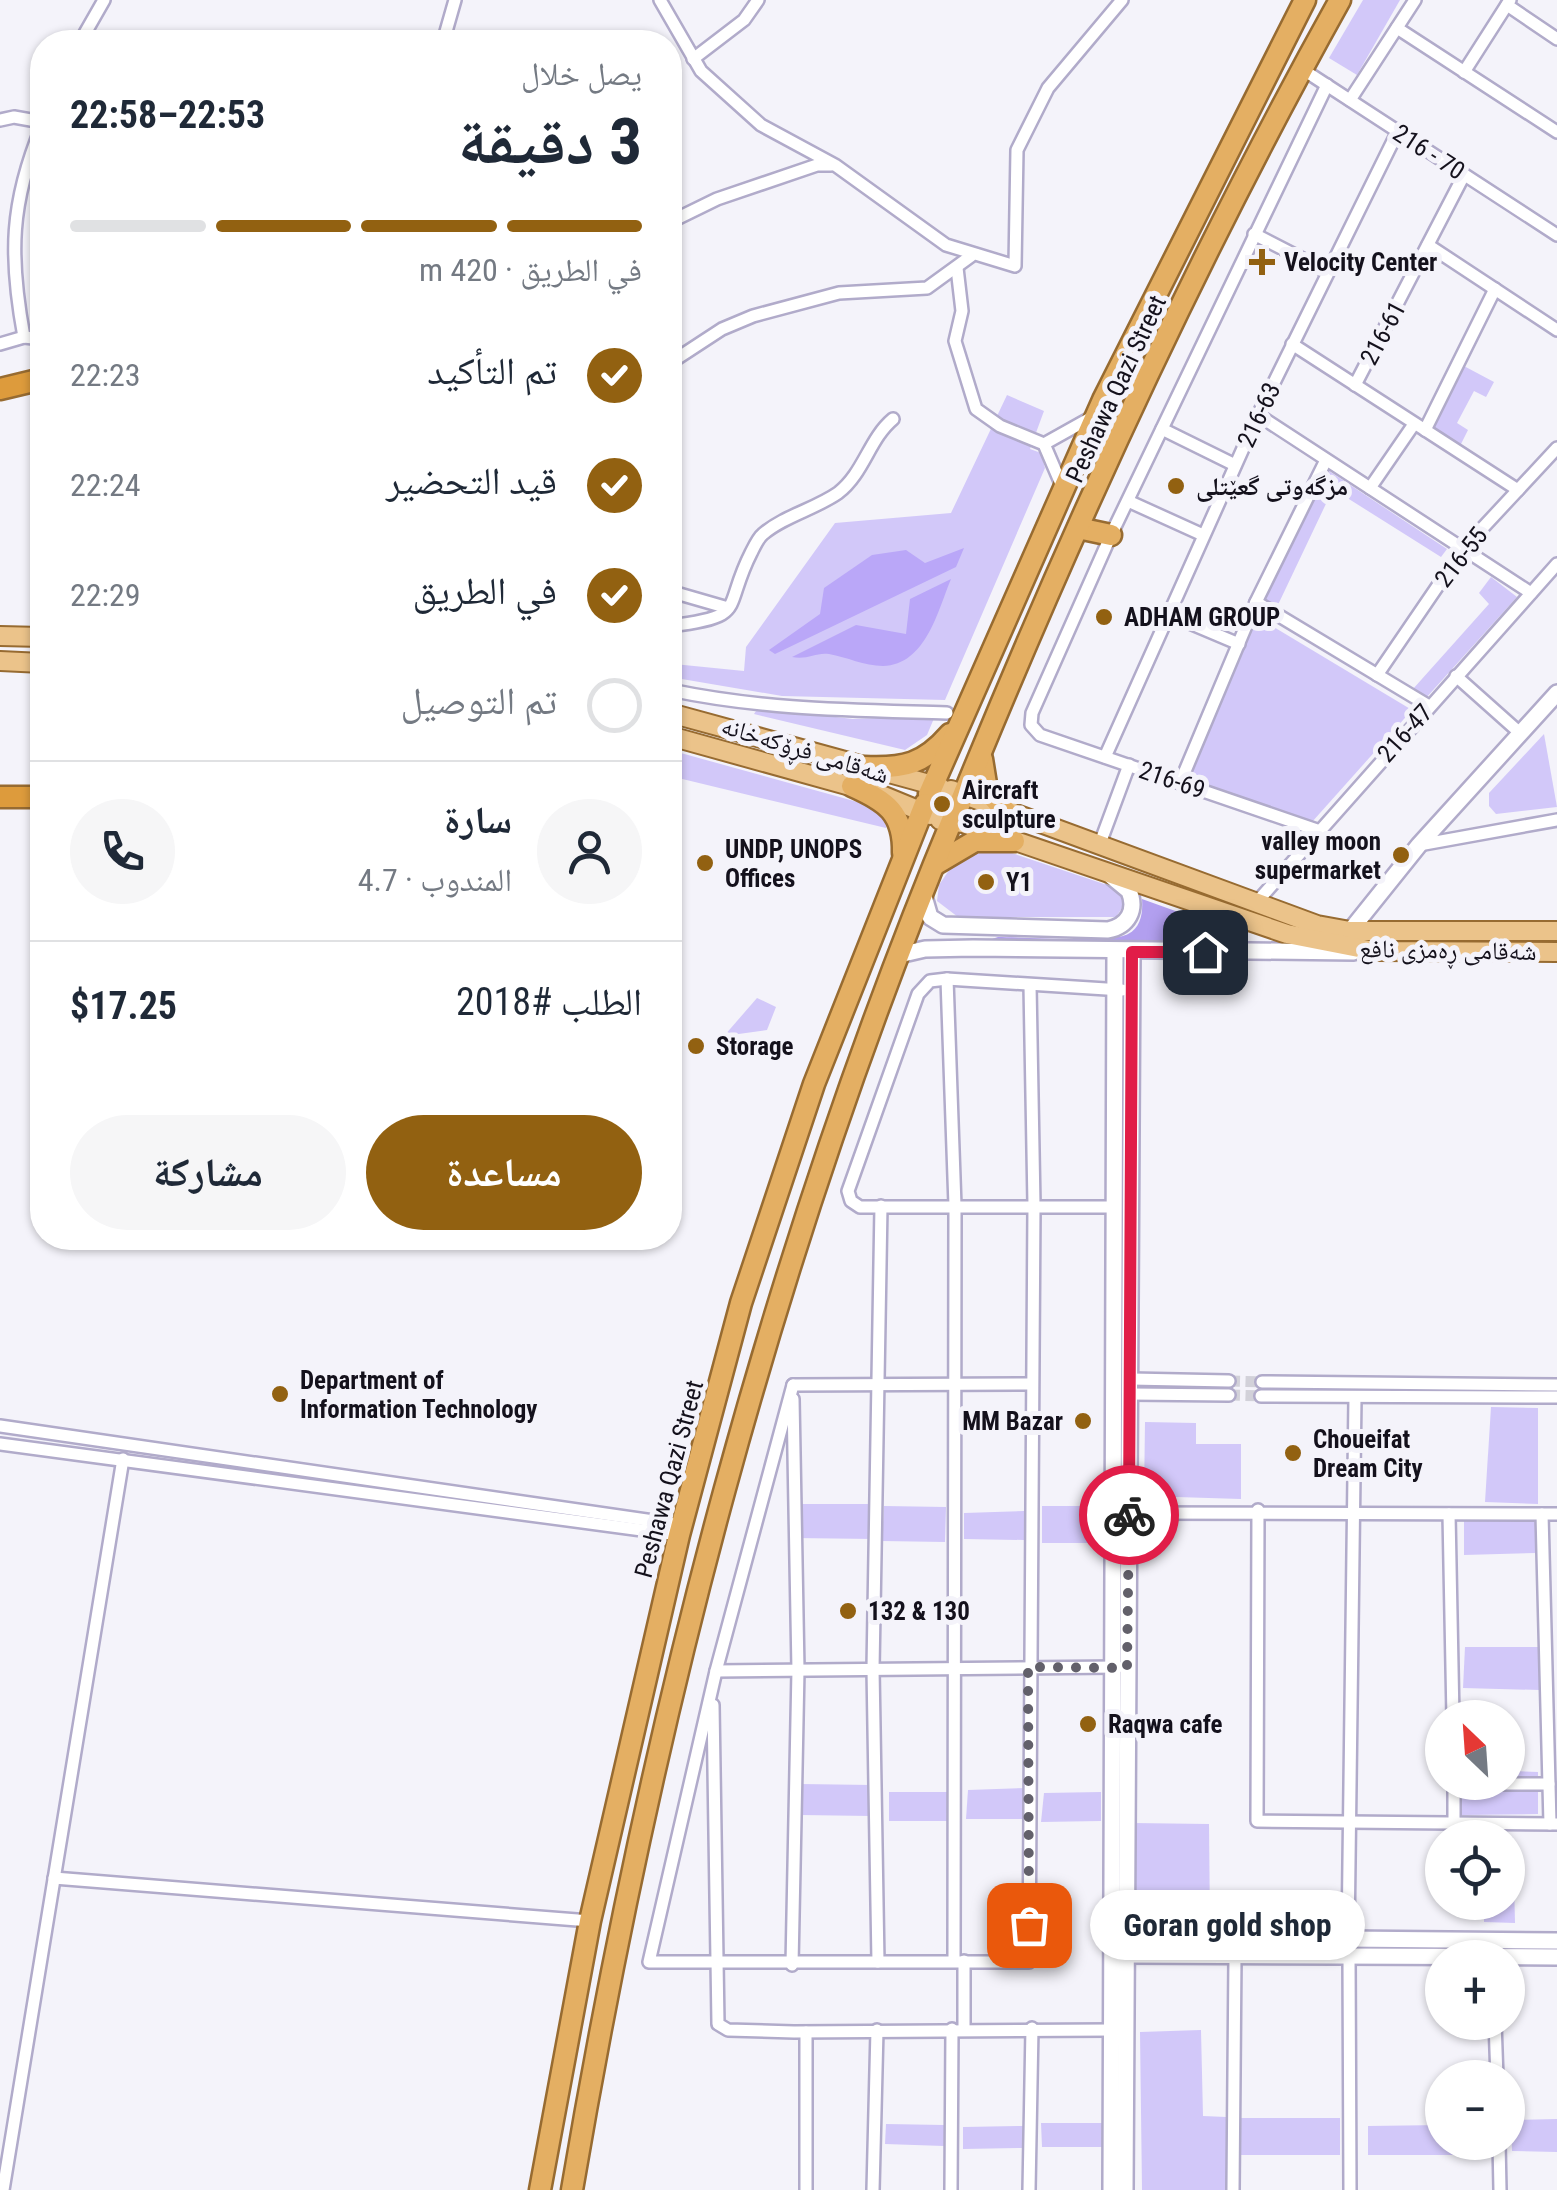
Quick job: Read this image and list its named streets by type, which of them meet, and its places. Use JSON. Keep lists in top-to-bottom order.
{
  "streets": {
    "highway": ["Peshawa Qazi Street"],
    "main road": ["شەقامی فڕۆکەخانە", "شەقامی ڕەمزی نافع"],
    "street": [
      "216 - 70",
      "216-61",
      "216-63",
      "216-55",
      "216-47",
      "216-69"
    ]
  },
  "crossings": [
    ["216 - 70", "216-61"],
    ["216 - 70", "Peshawa Qazi Street"],
    ["216 - 70", "216-63"],
    ["Peshawa Qazi Street", "شەقامی فڕۆکەخانە"],
    ["Peshawa Qazi Street", "شەقامی ڕەمزی نافع"],
    ["216-63", "216-69"],
    ["216-47", "216-69"],
    ["216-47", "شەقامی ڕەمزی نافع"],
    ["شەقامی فڕۆکەخانە", "شەقامی ڕەمزی نافع"]
  ],
  "places": {
    "health": ["Velocity Center"],
    "other": [
      "مزگەوتی گعێتلی",
      "ADHAM GROUP",
      "Aircraft sculpture",
      "valley moon supermarket",
      "UNDP, UNOPS Offices",
      "Y1",
      "Storage",
      "Department of Information Technology",
      "MM Bazar",
      "Choueifat Dream City",
      "132 & 130",
      "Raqwa cafe",
      "Goran gold shop"
    ]
  },
  "north": "top left",
  "page": {
    "heading": ["3 دقيقة", "يصل خلال", "22:53–22:58"],
    "panel": [
      "سارة",
      "المندوب · 4.7",
      "الطلب #2018",
      "$17.25"
    ],
    "bar": "في الطريق · 420 m",
    "list": [
      ["تم التأكيد", "22:23"],
      ["قيد التحضير", "22:24"],
      ["في الطريق", "22:29"],
      "تم التوصيل"
    ],
    "buttons": ["مساعدة", "مشاركة"],
    "map_buttons": ["+", "−"],
    "bubble": "Goran gold shop"
  }
}
